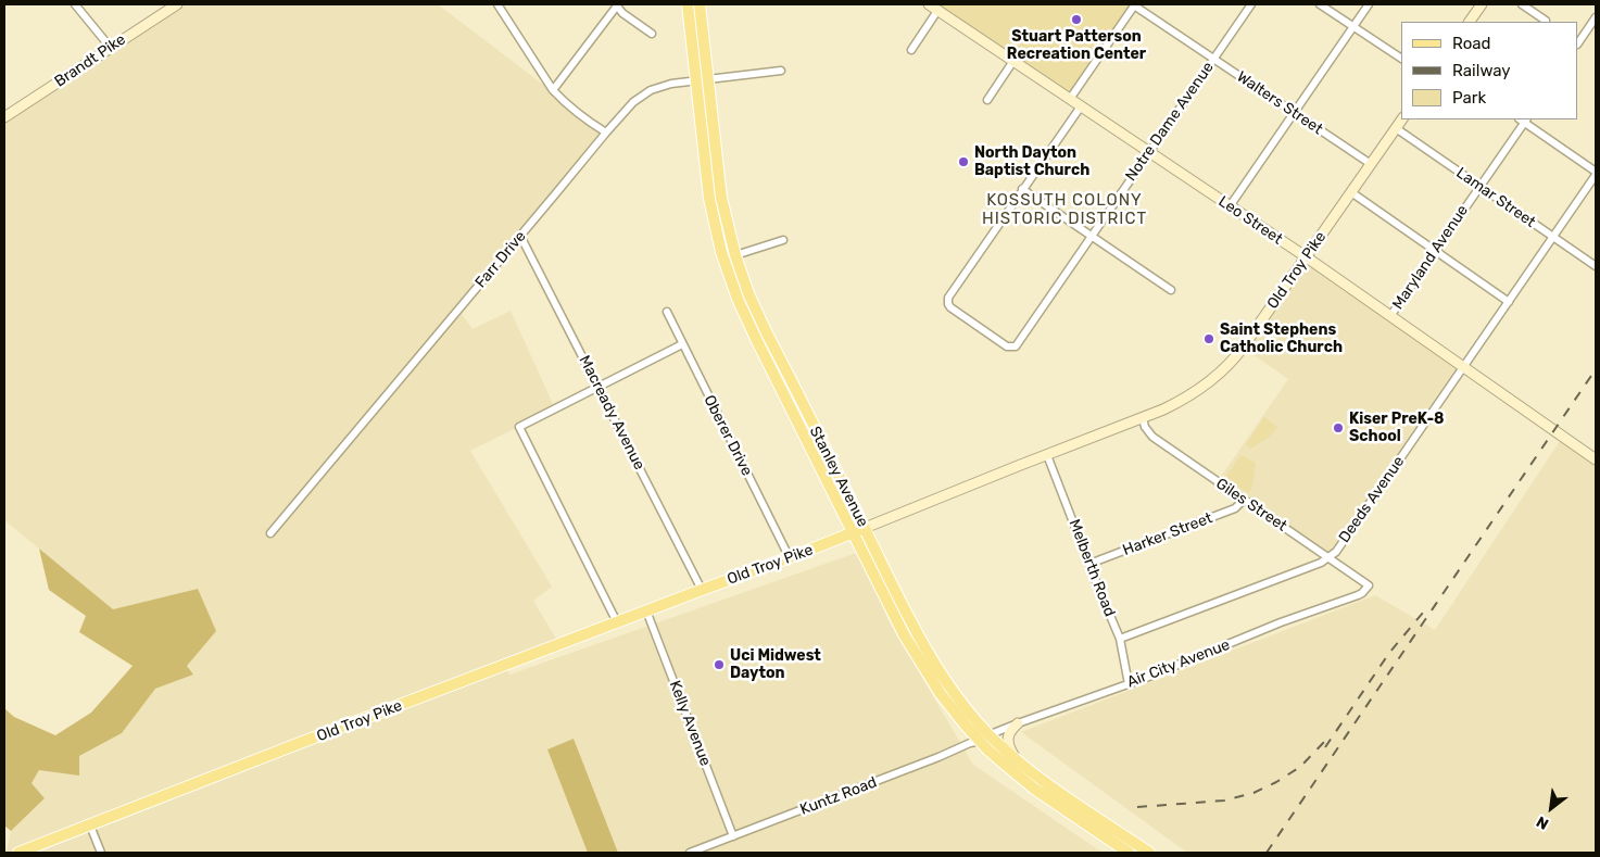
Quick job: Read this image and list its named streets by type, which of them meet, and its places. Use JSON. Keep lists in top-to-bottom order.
{
  "streets": {
    "main road": [
      "Brandt Pike",
      "Leo Street",
      "Old Troy Pike",
      "Stanley Avenue"
    ],
    "street": [
      "Walters Street",
      "Notre Dame Avenue",
      "Lamar Street",
      "Maryland Avenue",
      "Farr Drive",
      "Macready Avenue",
      "Oberer Drive",
      "Deeds Avenue",
      "Giles Street",
      "Harker Street",
      "Melberth Road",
      "Air City Avenue",
      "Kelly Avenue",
      "Kuntz Road"
    ]
  },
  "crossings": [
    ["Walters Street", "Notre Dame Avenue"],
    ["Walters Street", "Old Troy Pike"],
    ["Notre Dame Avenue", "Leo Street"],
    ["Lamar Street", "Maryland Avenue"],
    ["Lamar Street", "Old Troy Pike"],
    ["Lamar Street", "Deeds Avenue"],
    ["Leo Street", "Maryland Avenue"],
    ["Leo Street", "Old Troy Pike"],
    ["Leo Street", "Deeds Avenue"],
    ["Farr Drive", "Macready Avenue"],
    ["Farr Drive", "Stanley Avenue"],
    ["Old Troy Pike", "Macready Avenue"],
    ["Old Troy Pike", "Oberer Drive"],
    ["Old Troy Pike", "Stanley Avenue"],
    ["Old Troy Pike", "Giles Street"],
    ["Old Troy Pike", "Melberth Road"],
    ["Old Troy Pike", "Kelly Avenue"],
    ["Stanley Avenue", "Air City Avenue"],
    ["Stanley Avenue", "Kuntz Road"],
    ["Deeds Avenue", "Giles Street"],
    ["Deeds Avenue", "Melberth Road"],
    ["Giles Street", "Harker Street"],
    ["Giles Street", "Air City Avenue"],
    ["Harker Street", "Melberth Road"],
    ["Melberth Road", "Air City Avenue"],
    ["Air City Avenue", "Kuntz Road"],
    ["Kelly Avenue", "Kuntz Road"]
  ],
  "districts": ["KOSSUTH COLONY HISTORIC DISTRICT"],
  "places": [
    "Stuart Patterson Recreation Center",
    "North Dayton Baptist Church",
    "Saint Stephens Catholic Church",
    "Kiser PreK-8 School",
    "Uci Midwest Dayton"
  ],
  "legend": ["Road", "Railway", "Park"],
  "north": "bottom left"
}
